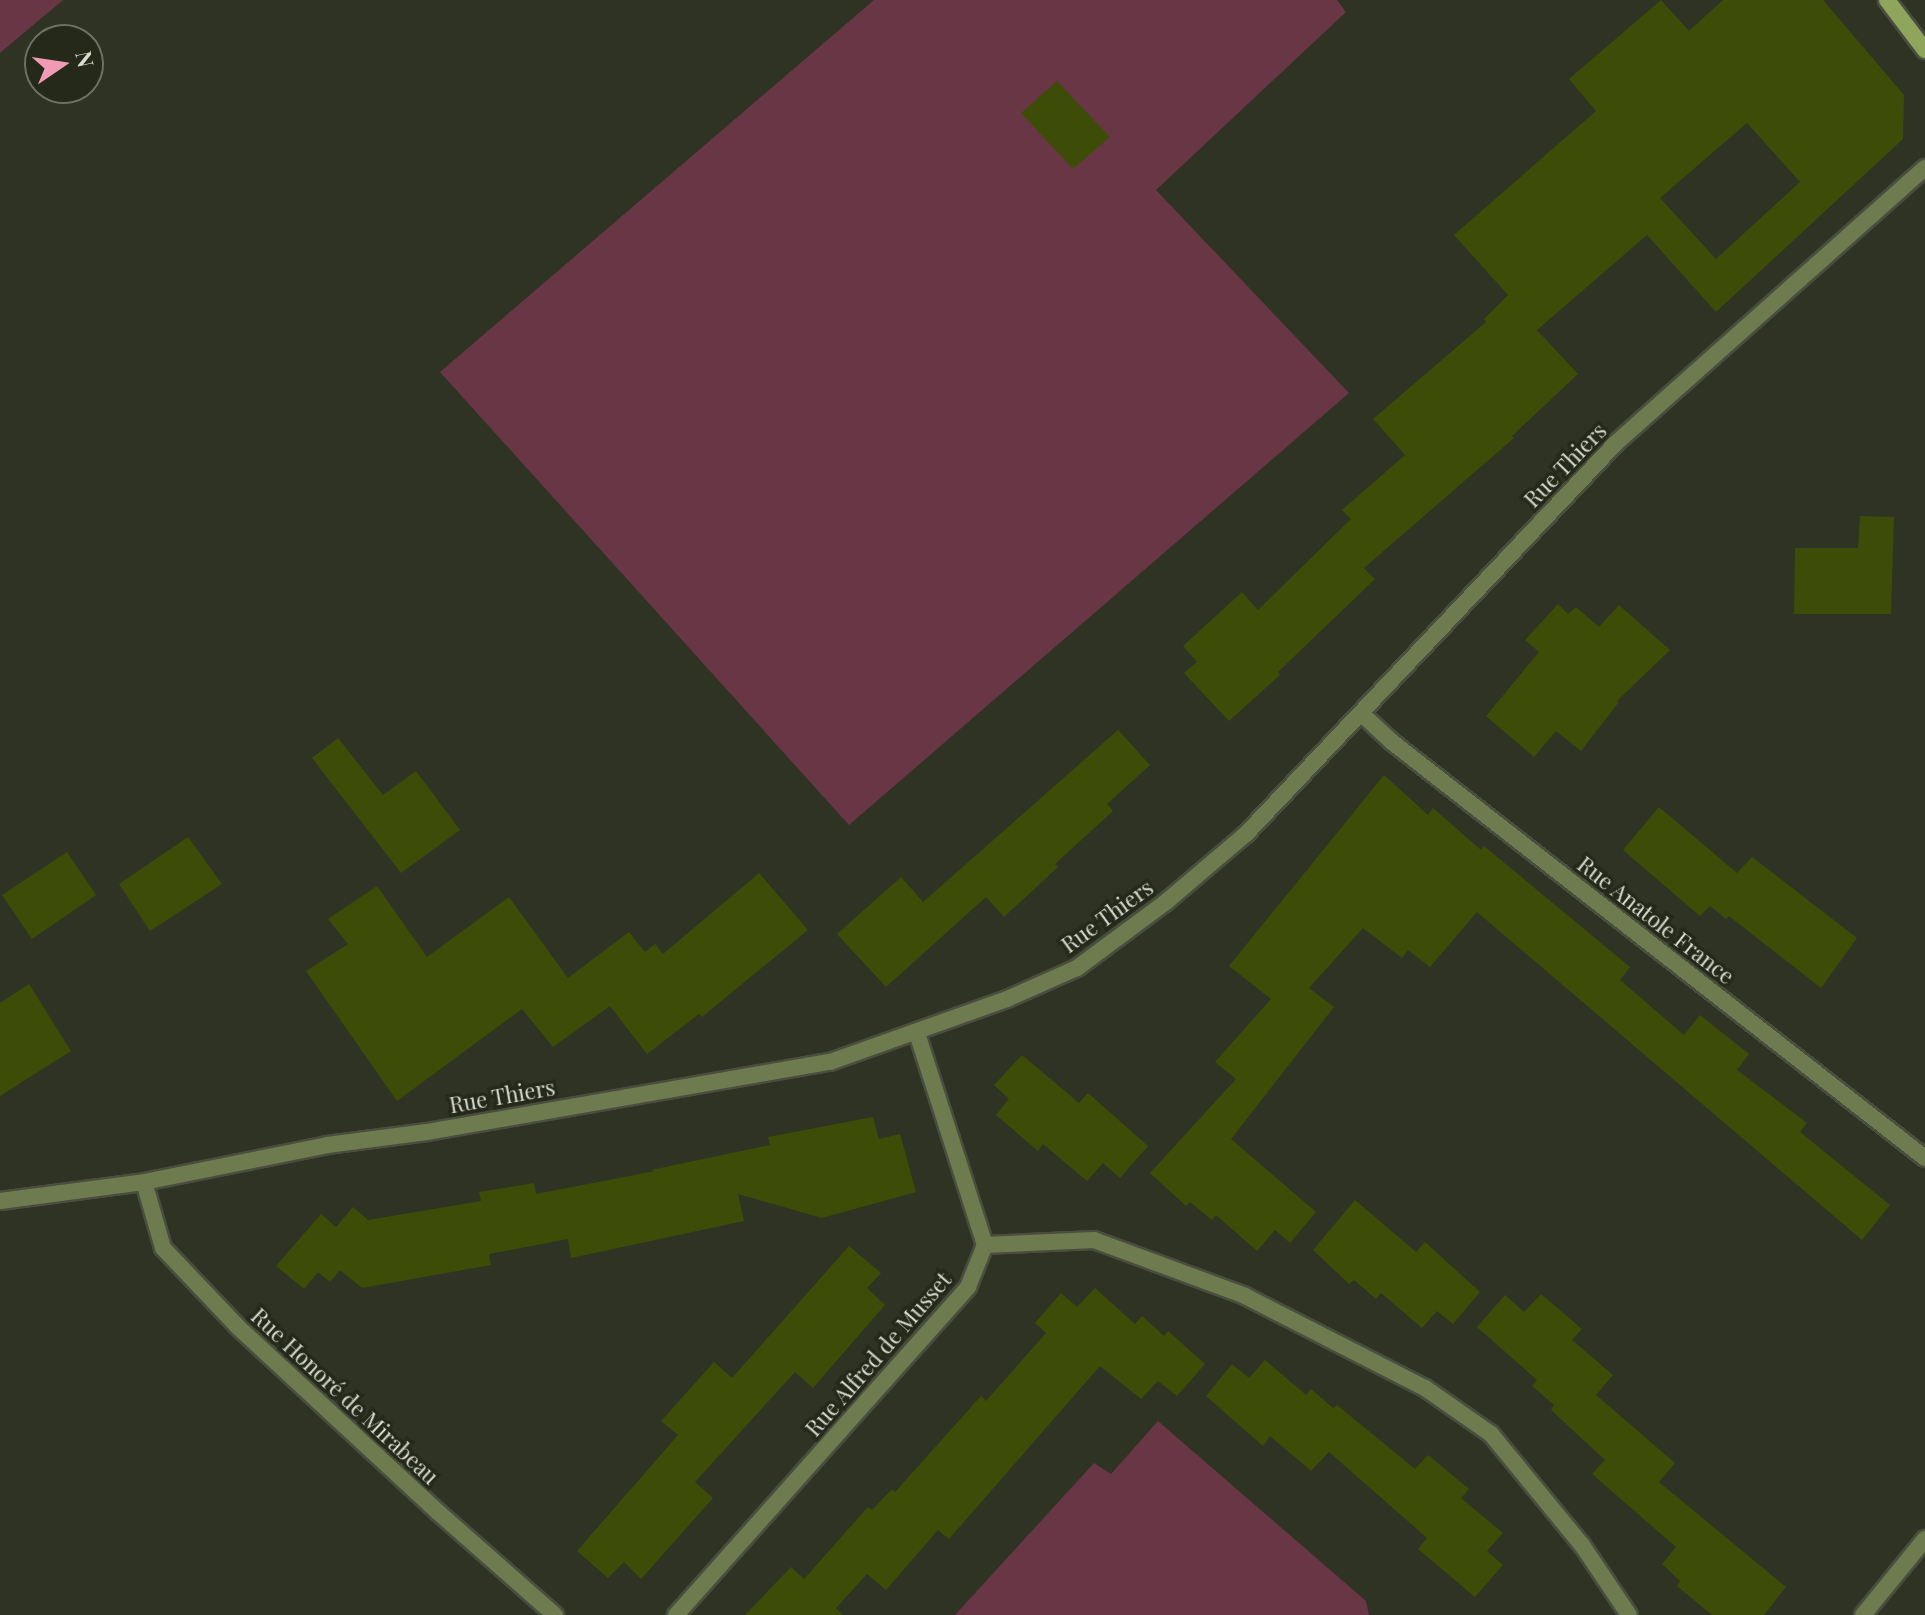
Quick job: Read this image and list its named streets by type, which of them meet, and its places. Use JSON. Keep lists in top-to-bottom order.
{
  "streets": {
    "street": [
      "Rue Thiers",
      "Rue Anatole France",
      "Rue Alfred de Musset",
      "Rue Honoré de Mirabeau"
    ]
  },
  "crossings": [
    ["Rue Thiers", "Rue Anatole France"],
    ["Rue Thiers", "Rue Honoré de Mirabeau"]
  ],
  "north": "right"
}
